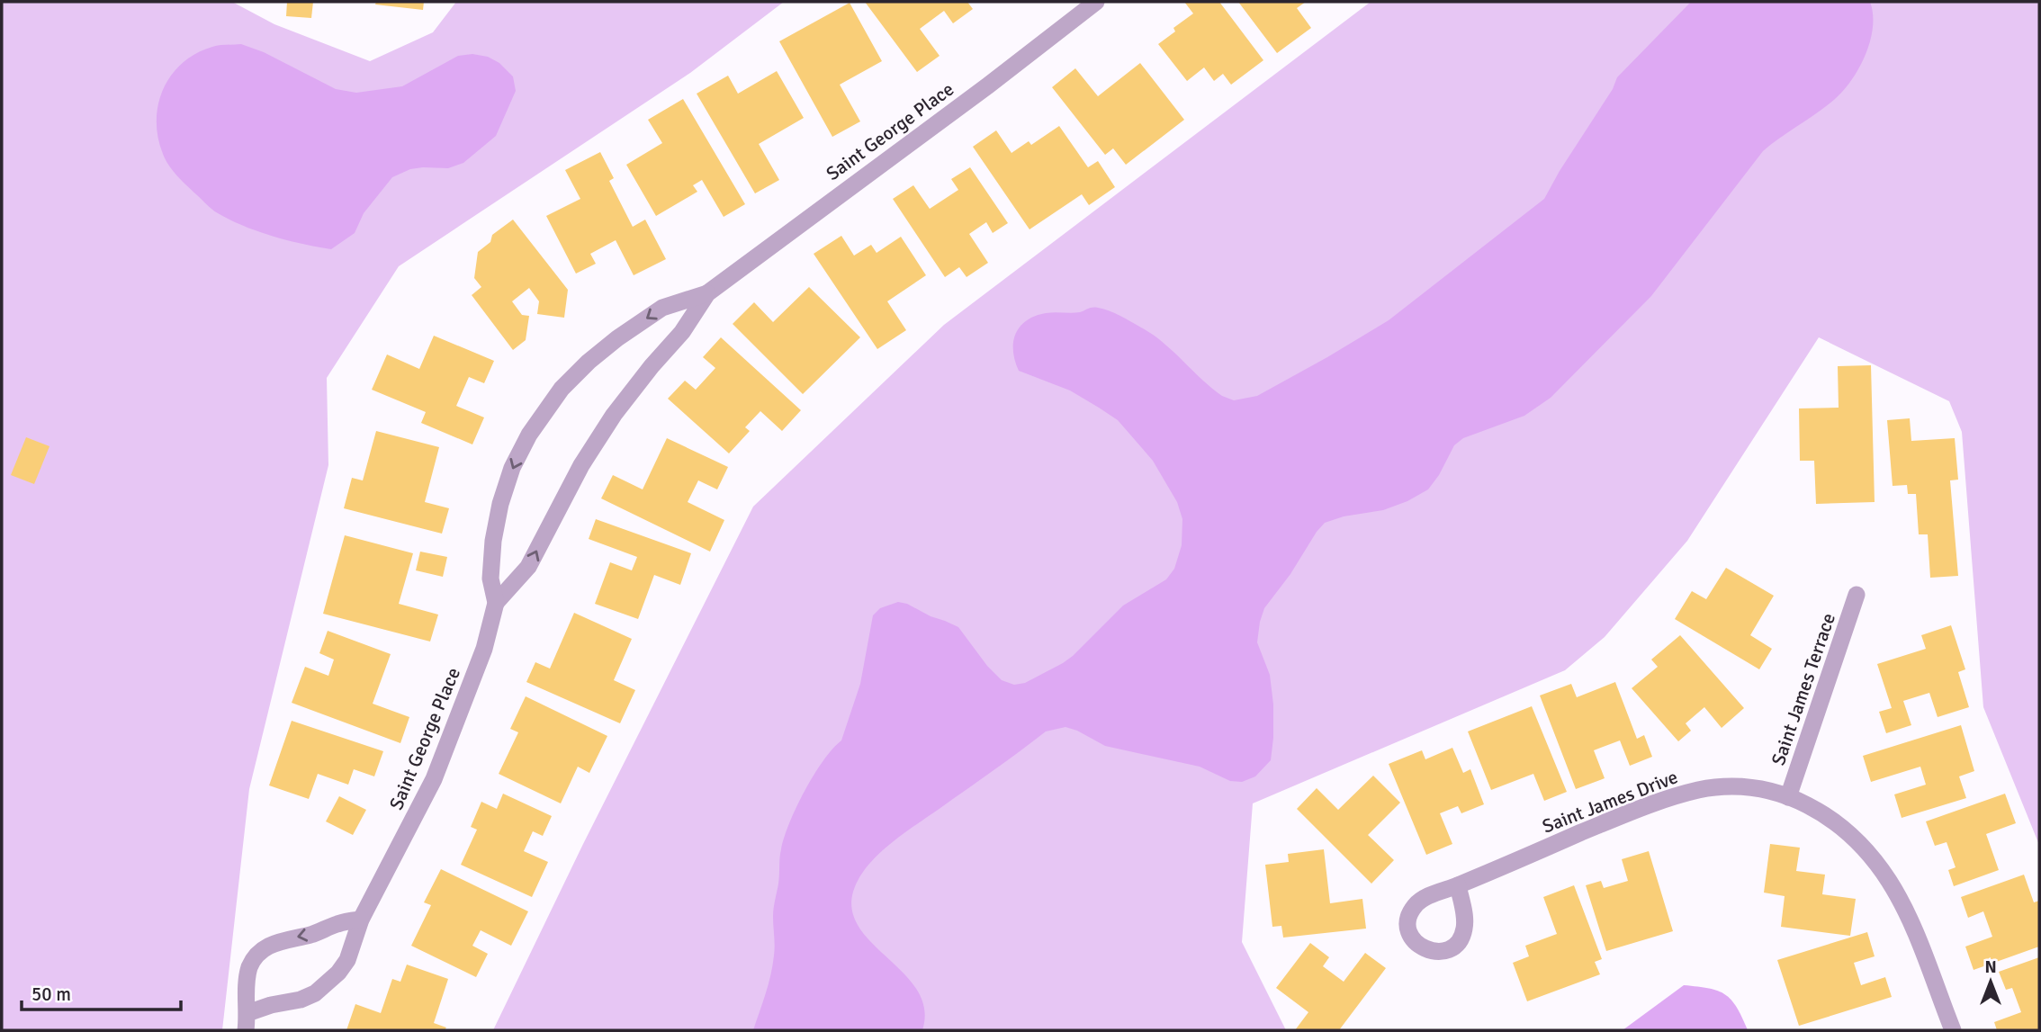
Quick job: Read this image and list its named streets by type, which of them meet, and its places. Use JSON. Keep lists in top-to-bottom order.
{
  "streets": {
    "street": ["Saint George Place", "Saint James Terrace", "Saint James Drive"]
  },
  "crossings": [
    ["Saint James Terrace", "Saint James Drive"]
  ],
  "scale_bar": "50 m",
  "north": "top"
}
